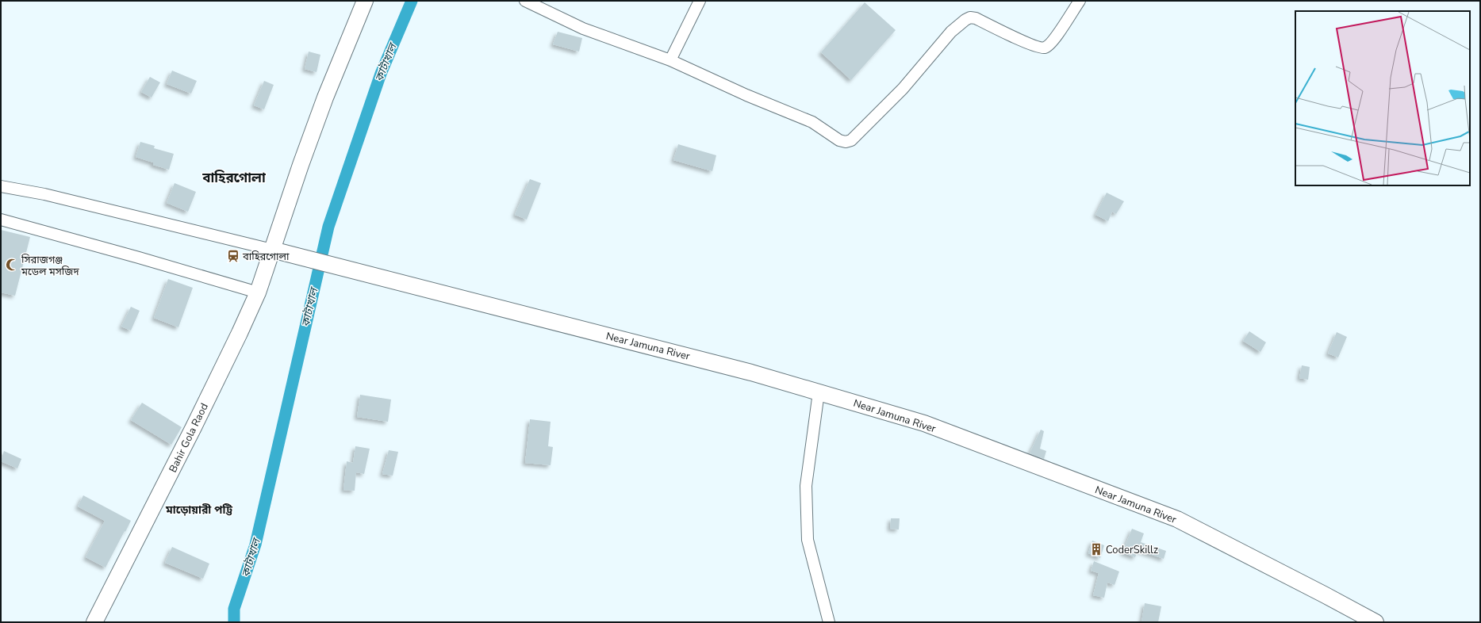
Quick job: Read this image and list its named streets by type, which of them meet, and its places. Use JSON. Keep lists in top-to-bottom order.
{
  "streets": {
    "street": ["Near Jamuna River", "Bahir Gola Raod"]
  },
  "crossings": [
    ["Near Jamuna River", "Bahir Gola Raod"]
  ],
  "districts": ["বাহিরগোলা", "মাড়োয়ারী পট্টি"],
  "water": ["কাটাখাল"],
  "places": {
    "station": ["বাহিরগোলা"],
    "mosque": ["সিরাজগঞ্জ মডেল মসজিদ"],
    "building": ["CoderSkillz"]
  }
}
